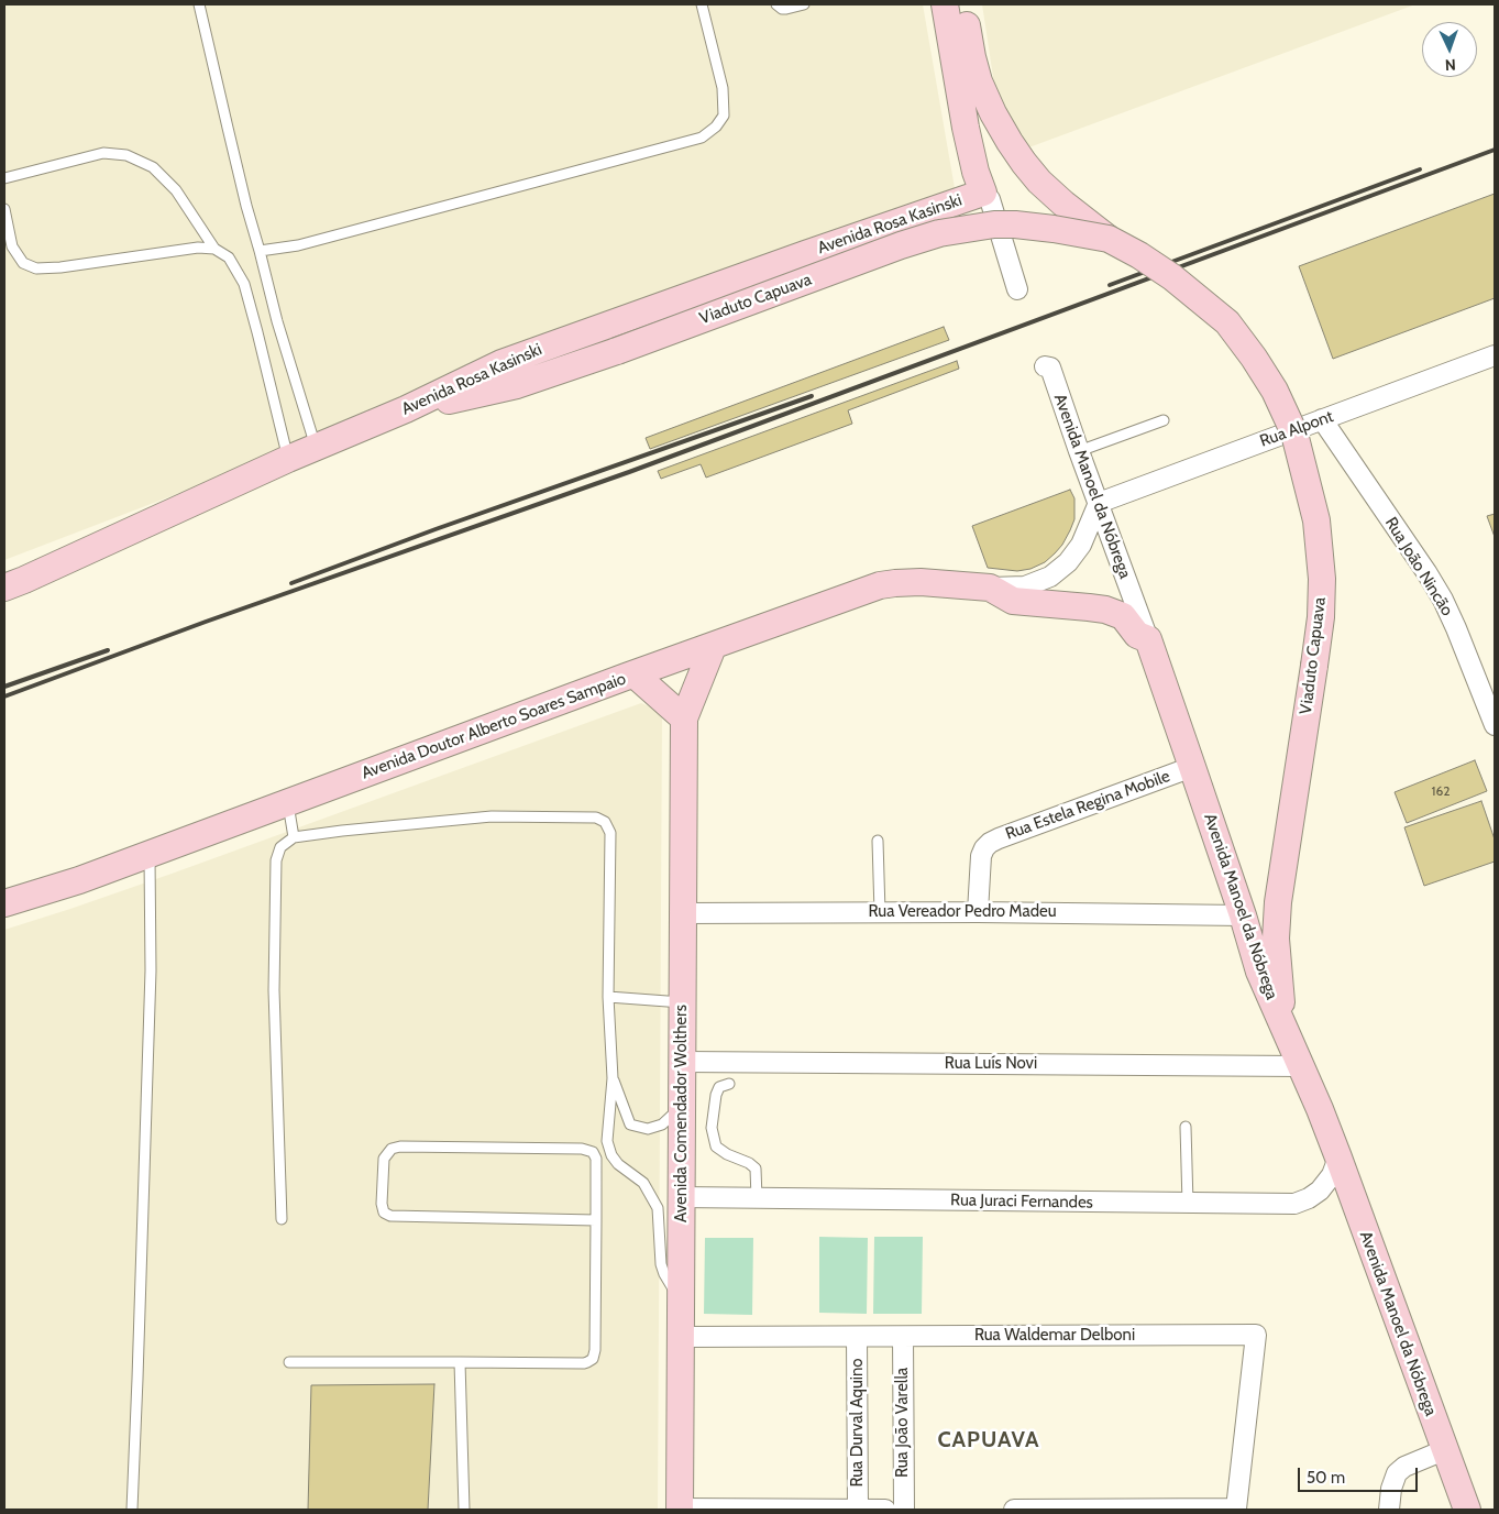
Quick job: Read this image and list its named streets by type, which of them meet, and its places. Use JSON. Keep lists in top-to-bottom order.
{
  "streets": {
    "main road": [
      "Avenida Rosa Kasinski",
      "Viaduto Capuava",
      "Avenida Manoel da Nóbrega",
      "Avenida Doutor Alberto Soares Sampaio",
      "Avenida Comendador Wolthers"
    ],
    "street": [
      "Rua Alpont",
      "Rua João Nincão",
      "Rua Estela Regina Mobile",
      "Rua Vereador Pedro Madeu",
      "Rua Luís Novi",
      "Rua Juraci Fernandes",
      "Rua Waldemar Delboni",
      "Rua Durval Aquino",
      "Rua João Varella"
    ]
  },
  "crossings": [
    ["Avenida Rosa Kasinski", "Viaduto Capuava"],
    ["Viaduto Capuava", "Avenida Manoel da Nóbrega"],
    ["Rua Alpont", "Avenida Manoel da Nóbrega"],
    ["Rua Alpont", "Rua João Nincão"],
    ["Rua Alpont", "Avenida Doutor Alberto Soares Sampaio"],
    ["Avenida Manoel da Nóbrega", "Avenida Doutor Alberto Soares Sampaio"],
    ["Avenida Manoel da Nóbrega", "Rua Estela Regina Mobile"],
    ["Avenida Manoel da Nóbrega", "Rua Vereador Pedro Madeu"],
    ["Avenida Manoel da Nóbrega", "Rua Luís Novi"],
    ["Avenida Manoel da Nóbrega", "Rua Juraci Fernandes"],
    ["Avenida Doutor Alberto Soares Sampaio", "Avenida Comendador Wolthers"],
    ["Rua Estela Regina Mobile", "Rua Vereador Pedro Madeu"],
    ["Rua Vereador Pedro Madeu", "Avenida Comendador Wolthers"],
    ["Rua Luís Novi", "Avenida Comendador Wolthers"],
    ["Avenida Comendador Wolthers", "Rua Juraci Fernandes"],
    ["Avenida Comendador Wolthers", "Rua Waldemar Delboni"],
    ["Rua Waldemar Delboni", "Rua Durval Aquino"],
    ["Rua Waldemar Delboni", "Rua João Varella"]
  ],
  "districts": ["CAPUAVA"],
  "house_numbers": ["162"],
  "scale_bar": "50 m",
  "north": "bottom"
}
